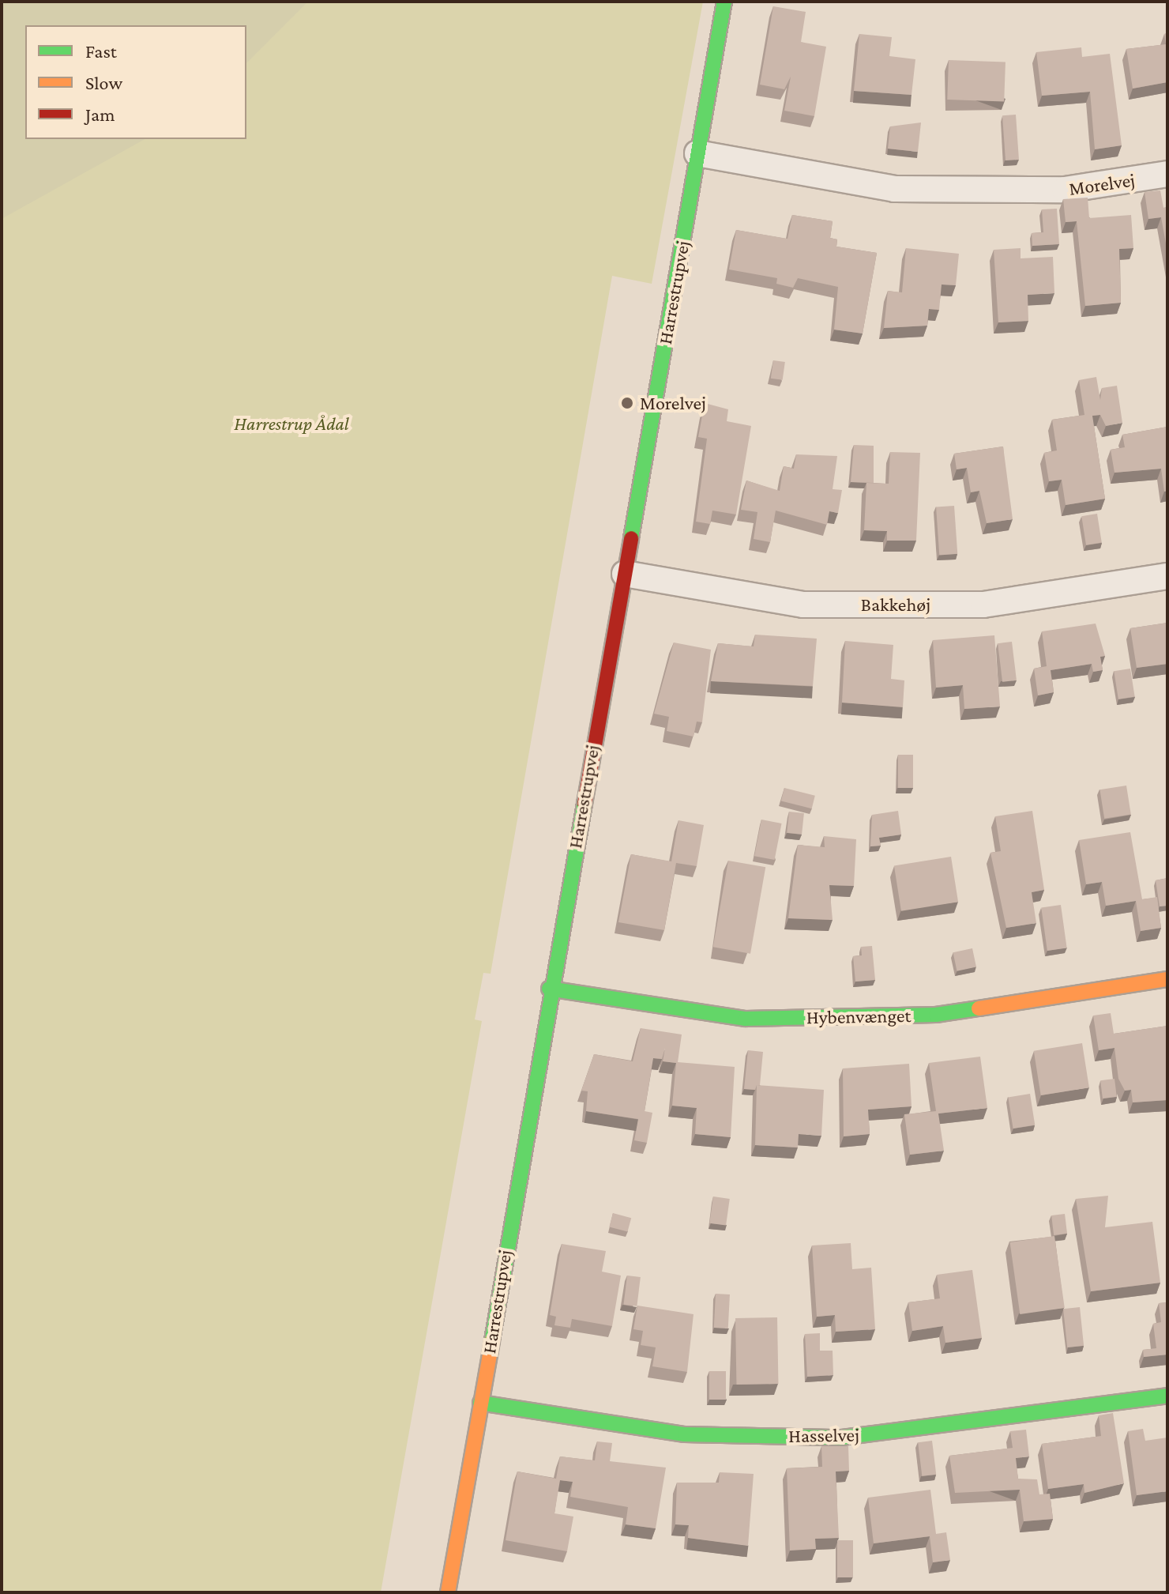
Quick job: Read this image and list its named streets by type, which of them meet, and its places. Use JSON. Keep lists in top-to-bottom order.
{
  "streets": {
    "street": [
      "Morelvej",
      "Harrestrupvej",
      "Bakkehøj",
      "Hybenvænget",
      "Hasselvej"
    ]
  },
  "crossings": [
    ["Morelvej", "Harrestrupvej"],
    ["Harrestrupvej", "Bakkehøj"],
    ["Harrestrupvej", "Hybenvænget"],
    ["Harrestrupvej", "Hasselvej"]
  ],
  "parks": ["Harrestrup Ådal"],
  "places": ["Morelvej"],
  "legend": ["Fast", "Slow", "Jam"]
}
